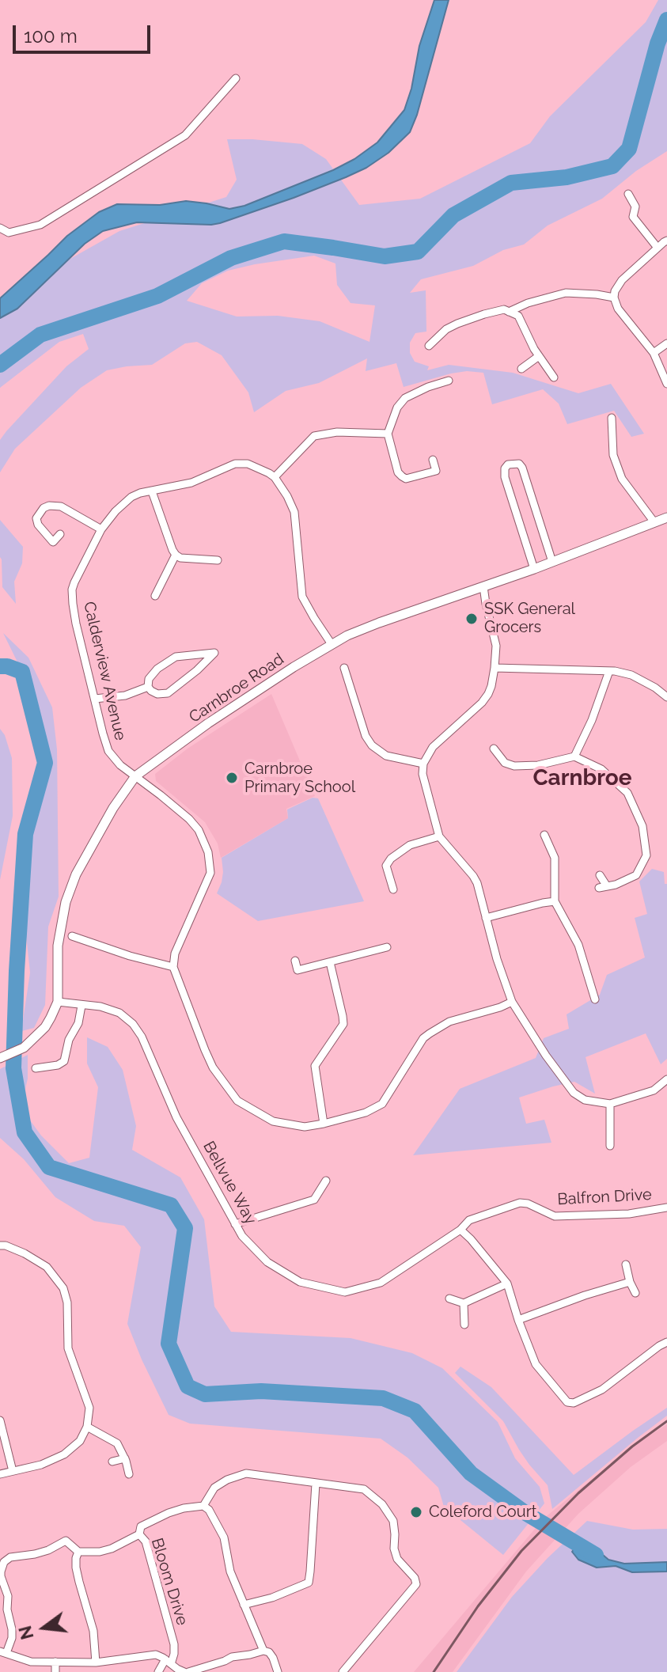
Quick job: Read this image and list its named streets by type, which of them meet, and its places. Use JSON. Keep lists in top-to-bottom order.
{
  "streets": {
    "street": [
      "Calderview Avenue",
      "Carnbroe Road",
      "Bellvue Way",
      "Balfron Drive",
      "Bloom Drive"
    ]
  },
  "crossings": [
    ["Calderview Avenue", "Carnbroe Road"],
    ["Carnbroe Road", "Bellvue Way"],
    ["Bellvue Way", "Balfron Drive"]
  ],
  "districts": ["Carnbroe"],
  "places": ["SSK General Grocers", "Carnbroe Primary School", "Coleford Court"],
  "scale_bar": "100 m",
  "north": "left"
}
